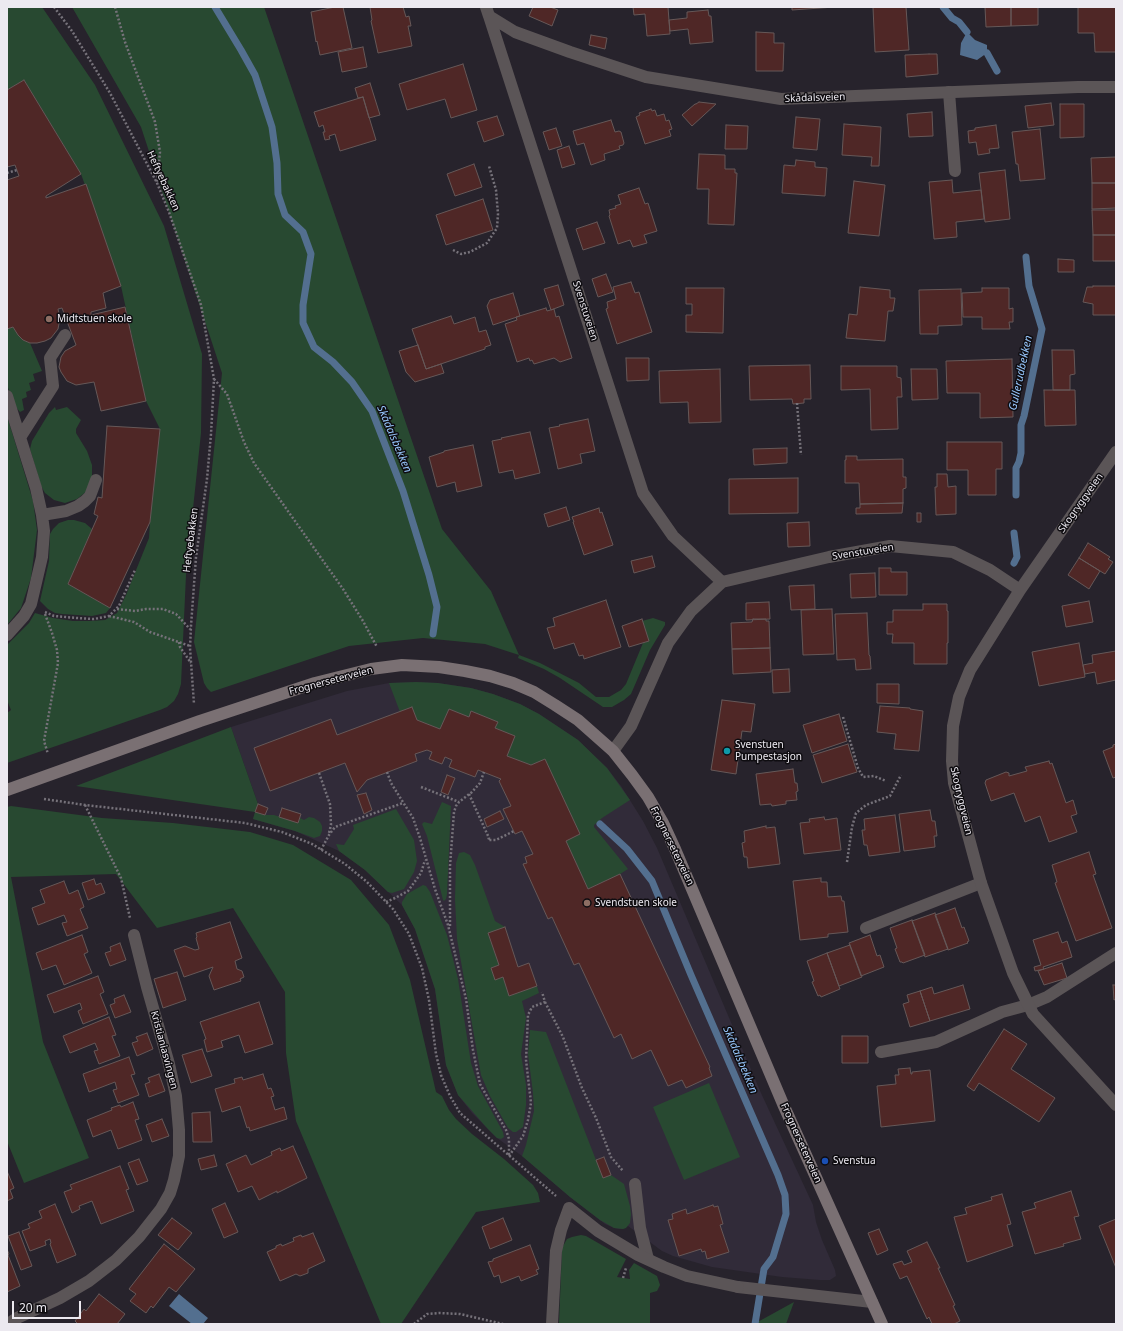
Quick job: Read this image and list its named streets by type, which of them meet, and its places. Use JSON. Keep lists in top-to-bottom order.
{
  "streets": {
    "main road": ["Frognerseterveien"],
    "street": [
      "Skådalsveien",
      "Svenstuveien",
      "Skogryggveien",
      "Kristianiasvingen"
    ],
    "path": ["Heftyebakken"]
  },
  "crossings": [
    ["Skådalsveien", "Svenstuveien"],
    ["Svenstuveien", "Skogryggveien"]
  ],
  "water": ["Gullerudbekken", "Skådalsbekken"],
  "places": [
    "Midtstuen skole",
    "Svenstuen Pumpestasjon",
    "Svendstuen skole",
    "Svenstua"
  ],
  "scale_bar": "20 m"
}
